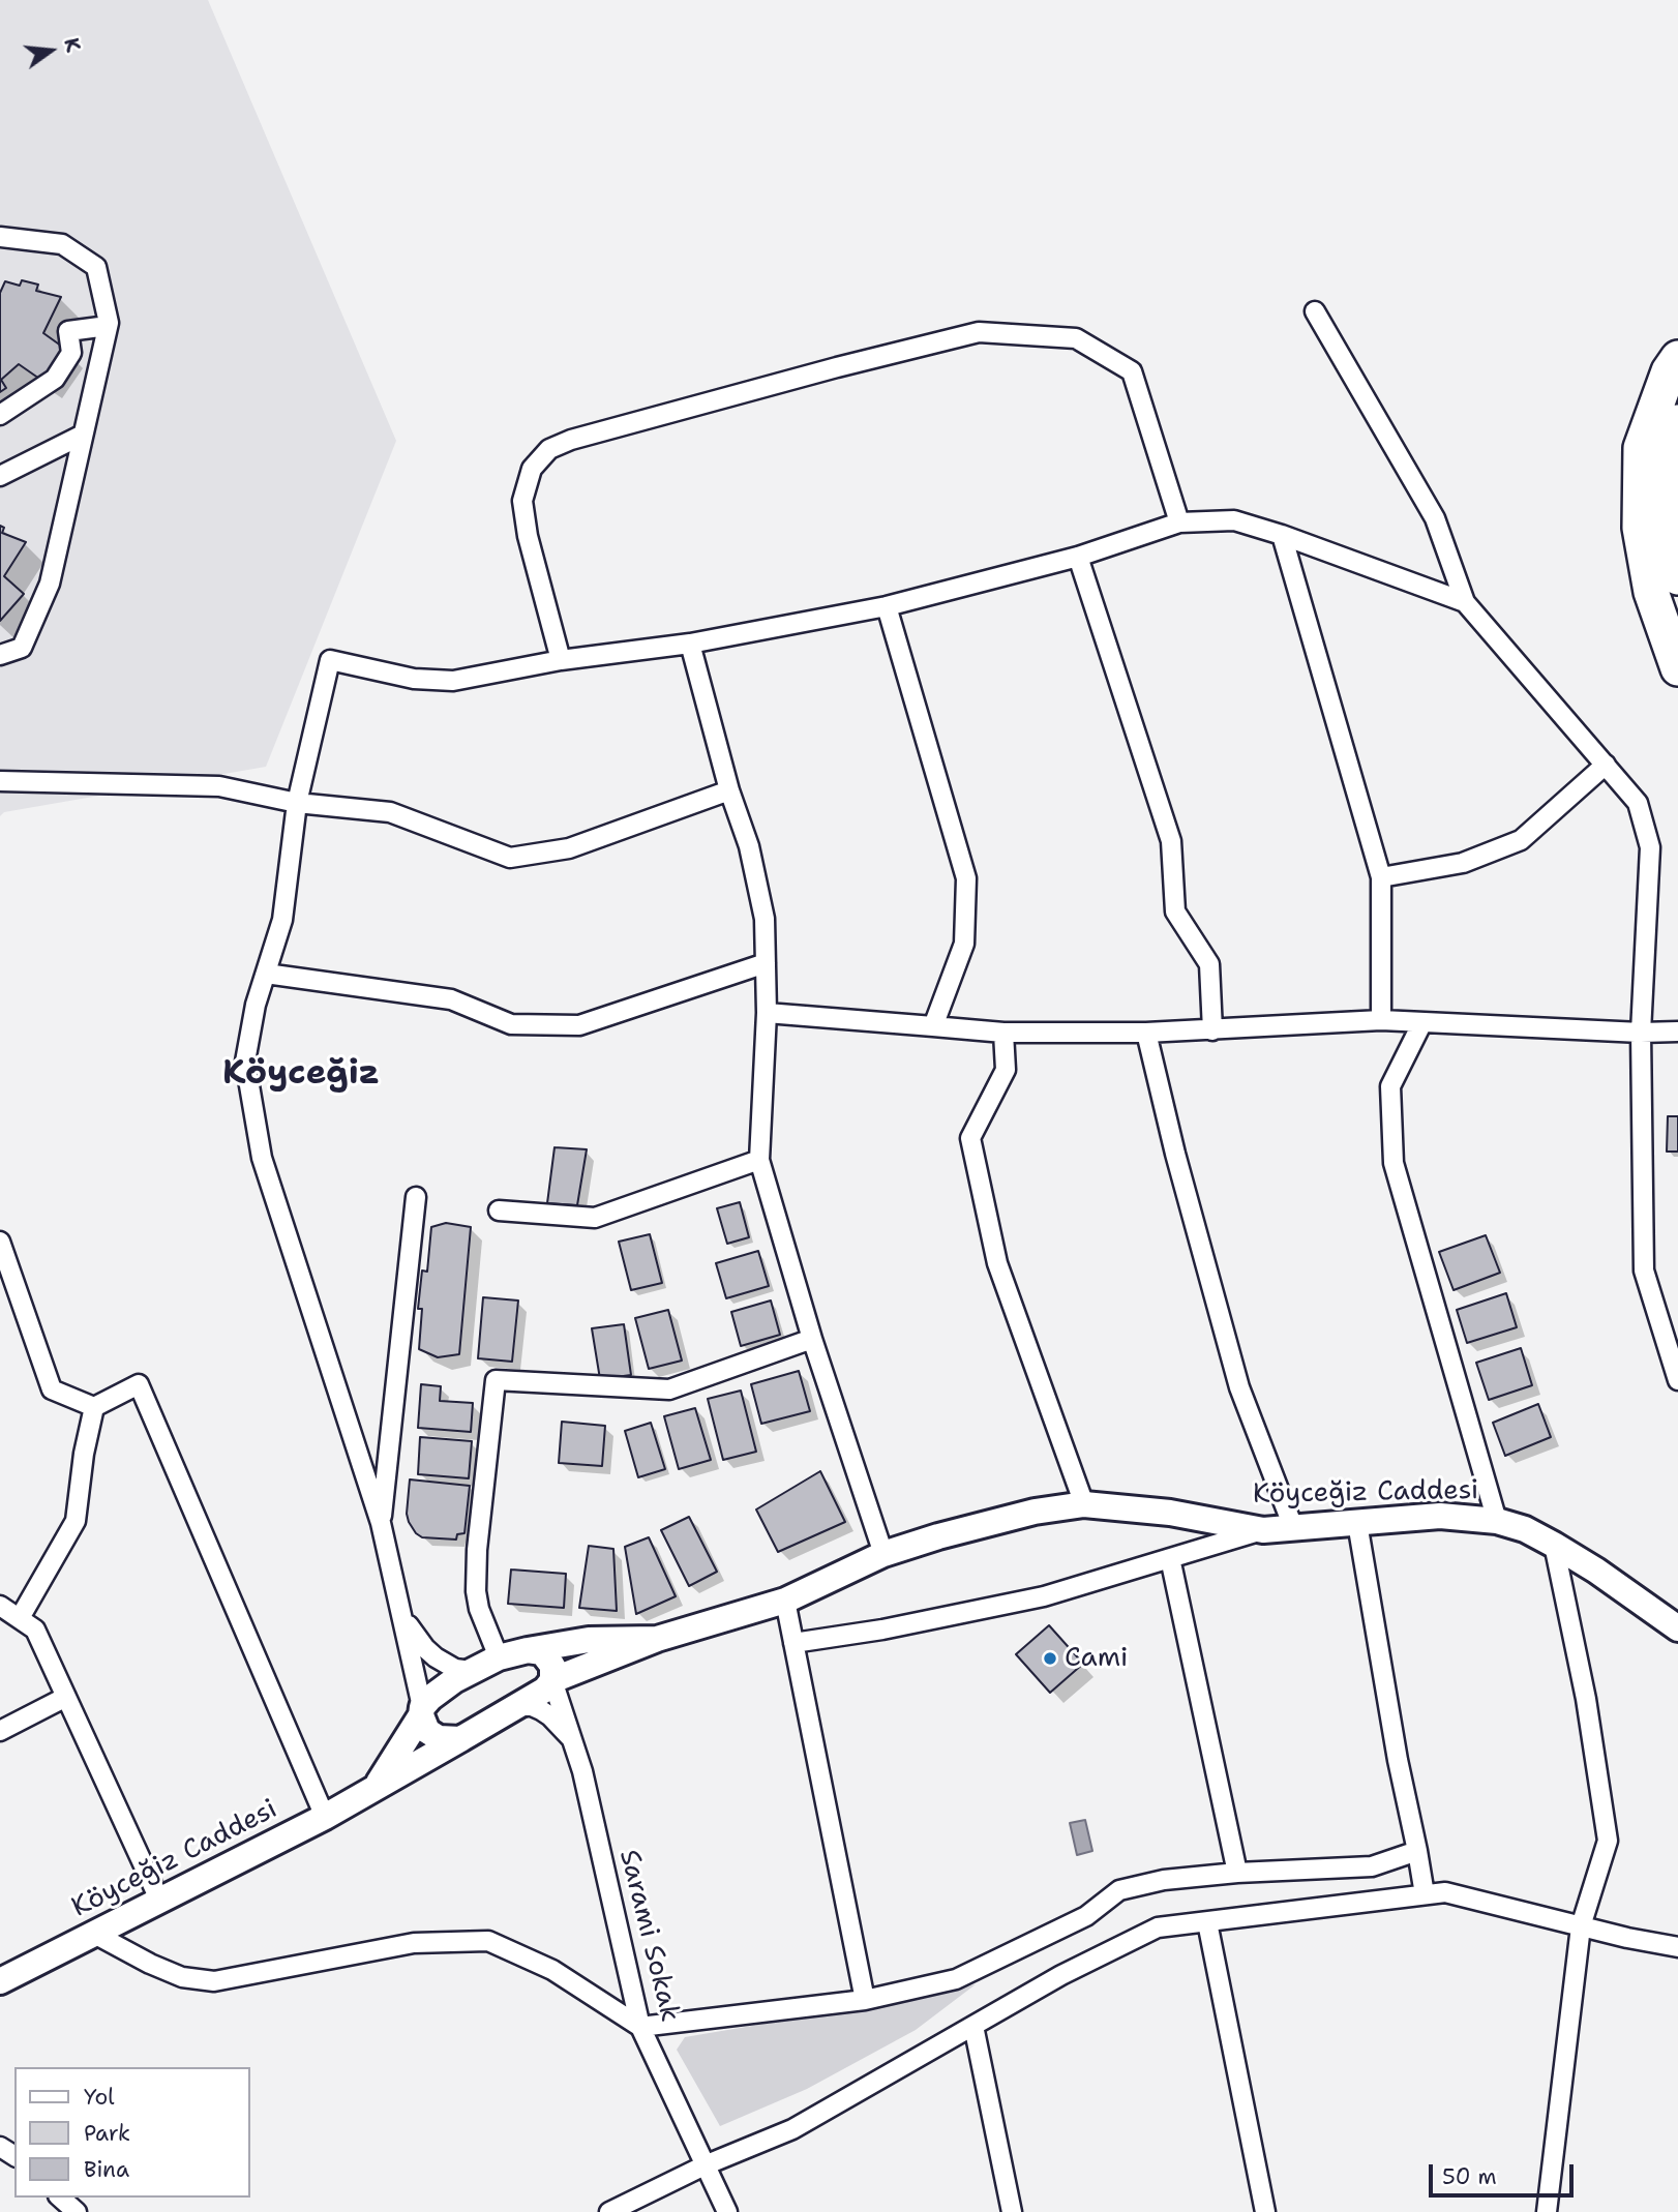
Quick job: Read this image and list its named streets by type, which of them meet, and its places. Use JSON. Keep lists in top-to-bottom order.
{
  "streets": {
    "street": ["Köyceğiz Caddesi", "Sarami Sokak"]
  },
  "crossings": [
    ["Köyceğiz Caddesi", "Sarami Sokak"]
  ],
  "districts": ["Köyceğiz"],
  "places": ["Cami"],
  "legend": ["Yol", "Park", "Bina"],
  "scale_bar": "50 m",
  "north": "right"
}
